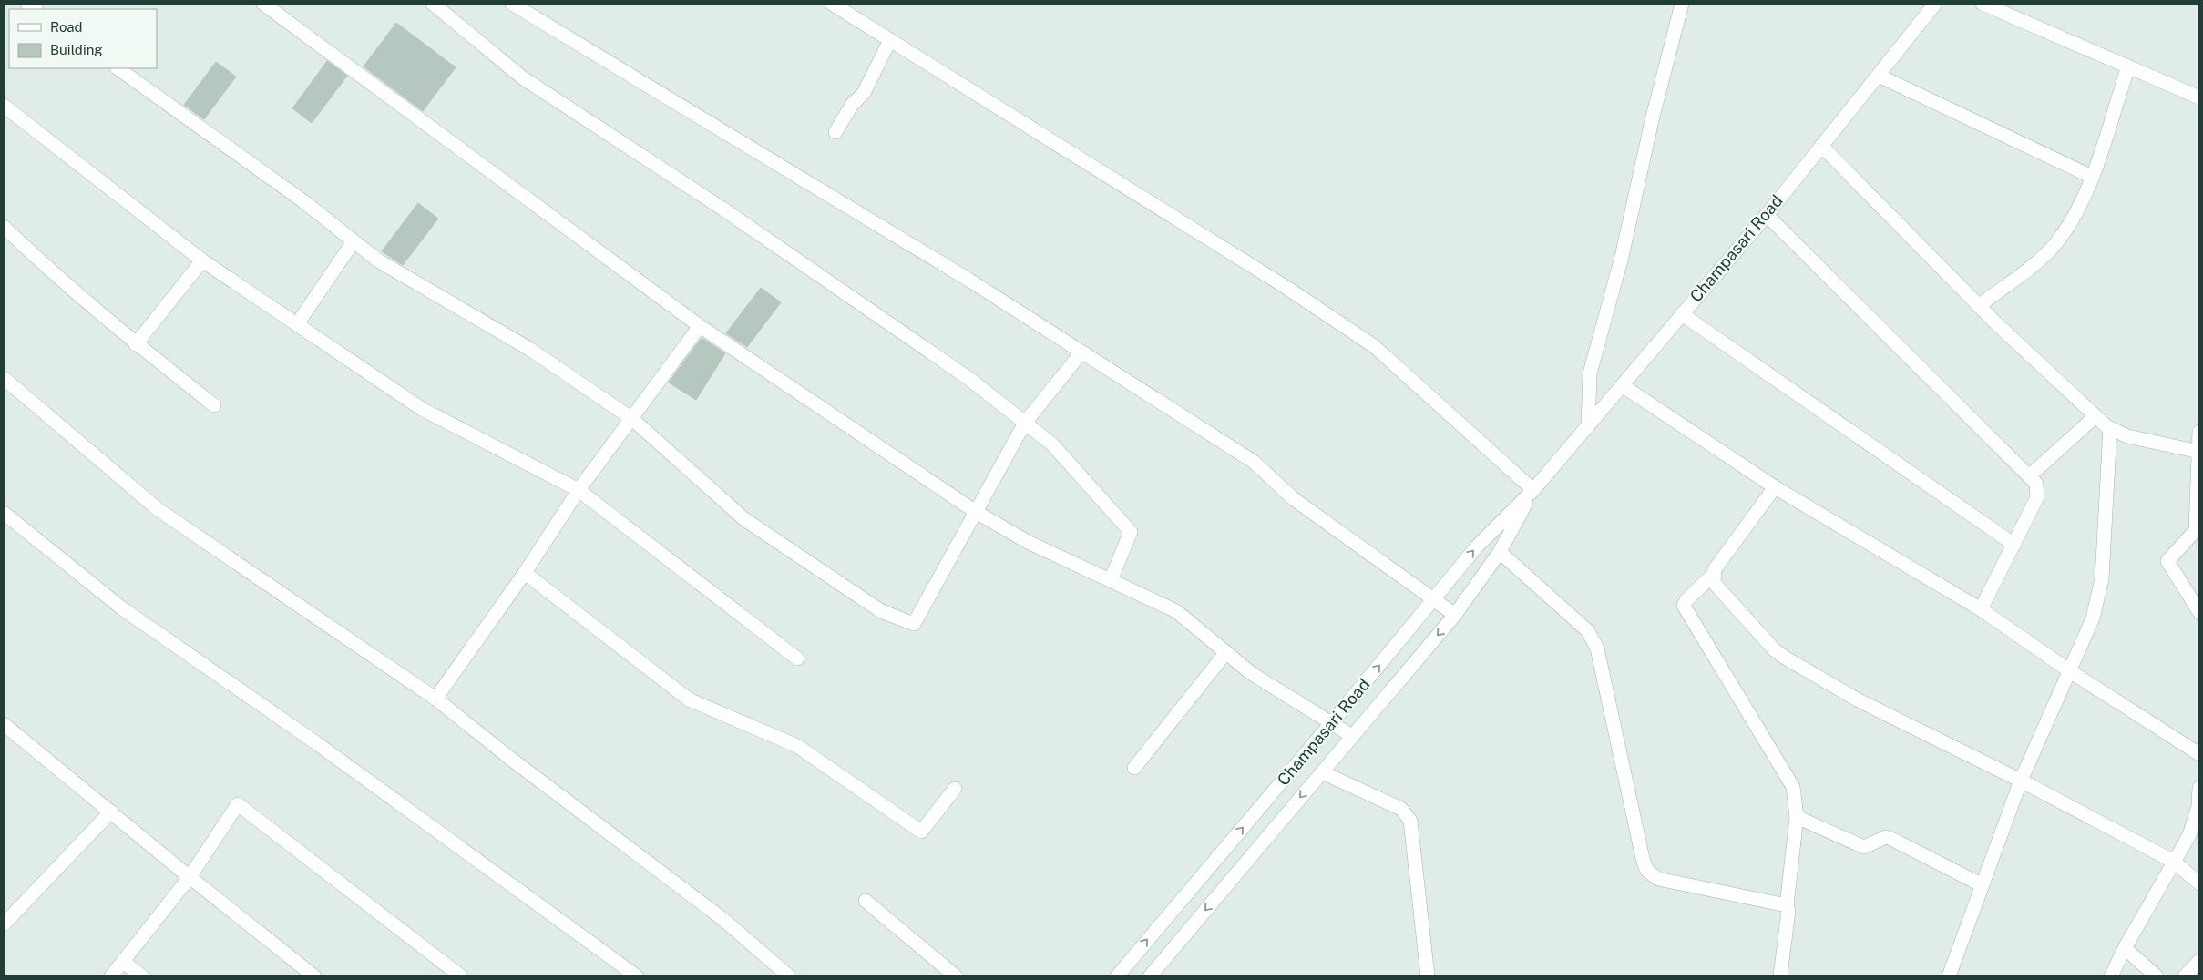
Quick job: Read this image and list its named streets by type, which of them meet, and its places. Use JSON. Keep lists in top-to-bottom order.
{
  "streets": {
    "street": ["Champasari Road"]
  },
  "legend": ["Road", "Building"]
}
